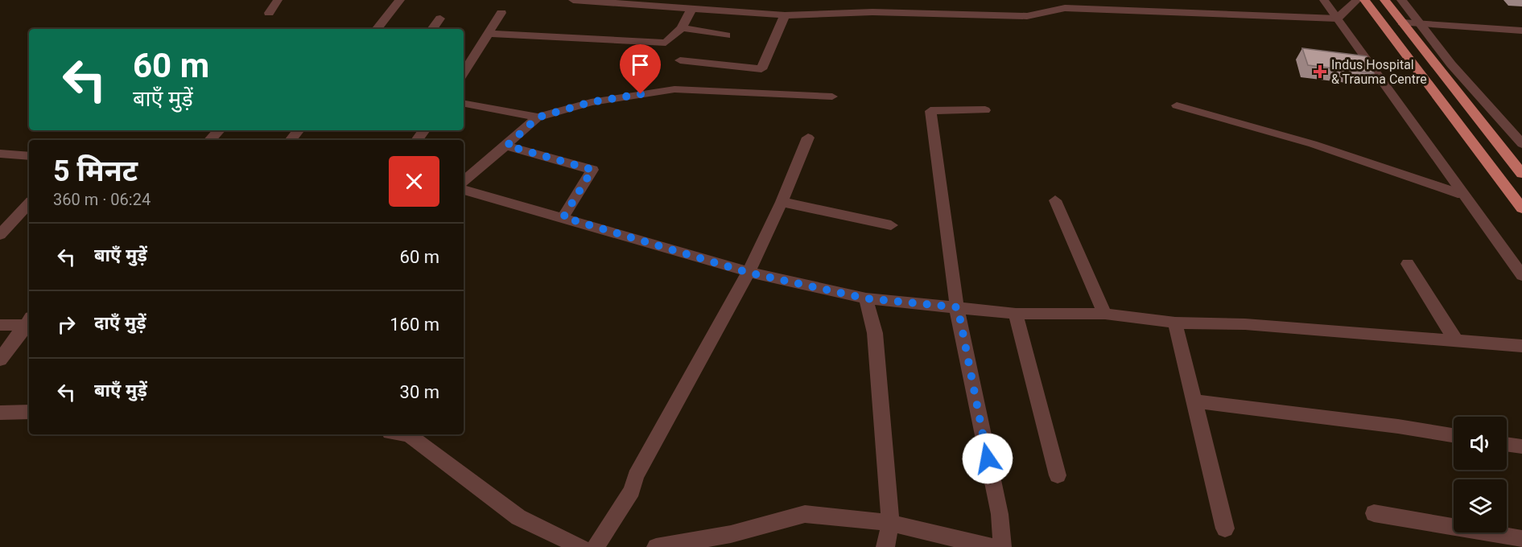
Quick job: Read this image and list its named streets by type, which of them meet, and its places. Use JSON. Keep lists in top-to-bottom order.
{
  "places": {
    "health": ["Indus Hospital & Trauma Centre"]
  },
  "page": {
    "turn": ["60 m", "बाएँ मुड़ें"],
    "heading": ["5 मिनट", "360 m · 06:24"],
    "list": [
      {
        "name": "बाएँ मुड़ें",
        "value": "60 m"
      },
      {
        "name": "दाएँ मुड़ें",
        "value": "160 m"
      },
      {
        "name": "बाएँ मुड़ें",
        "value": "30 m"
      }
    ]
  }
}
